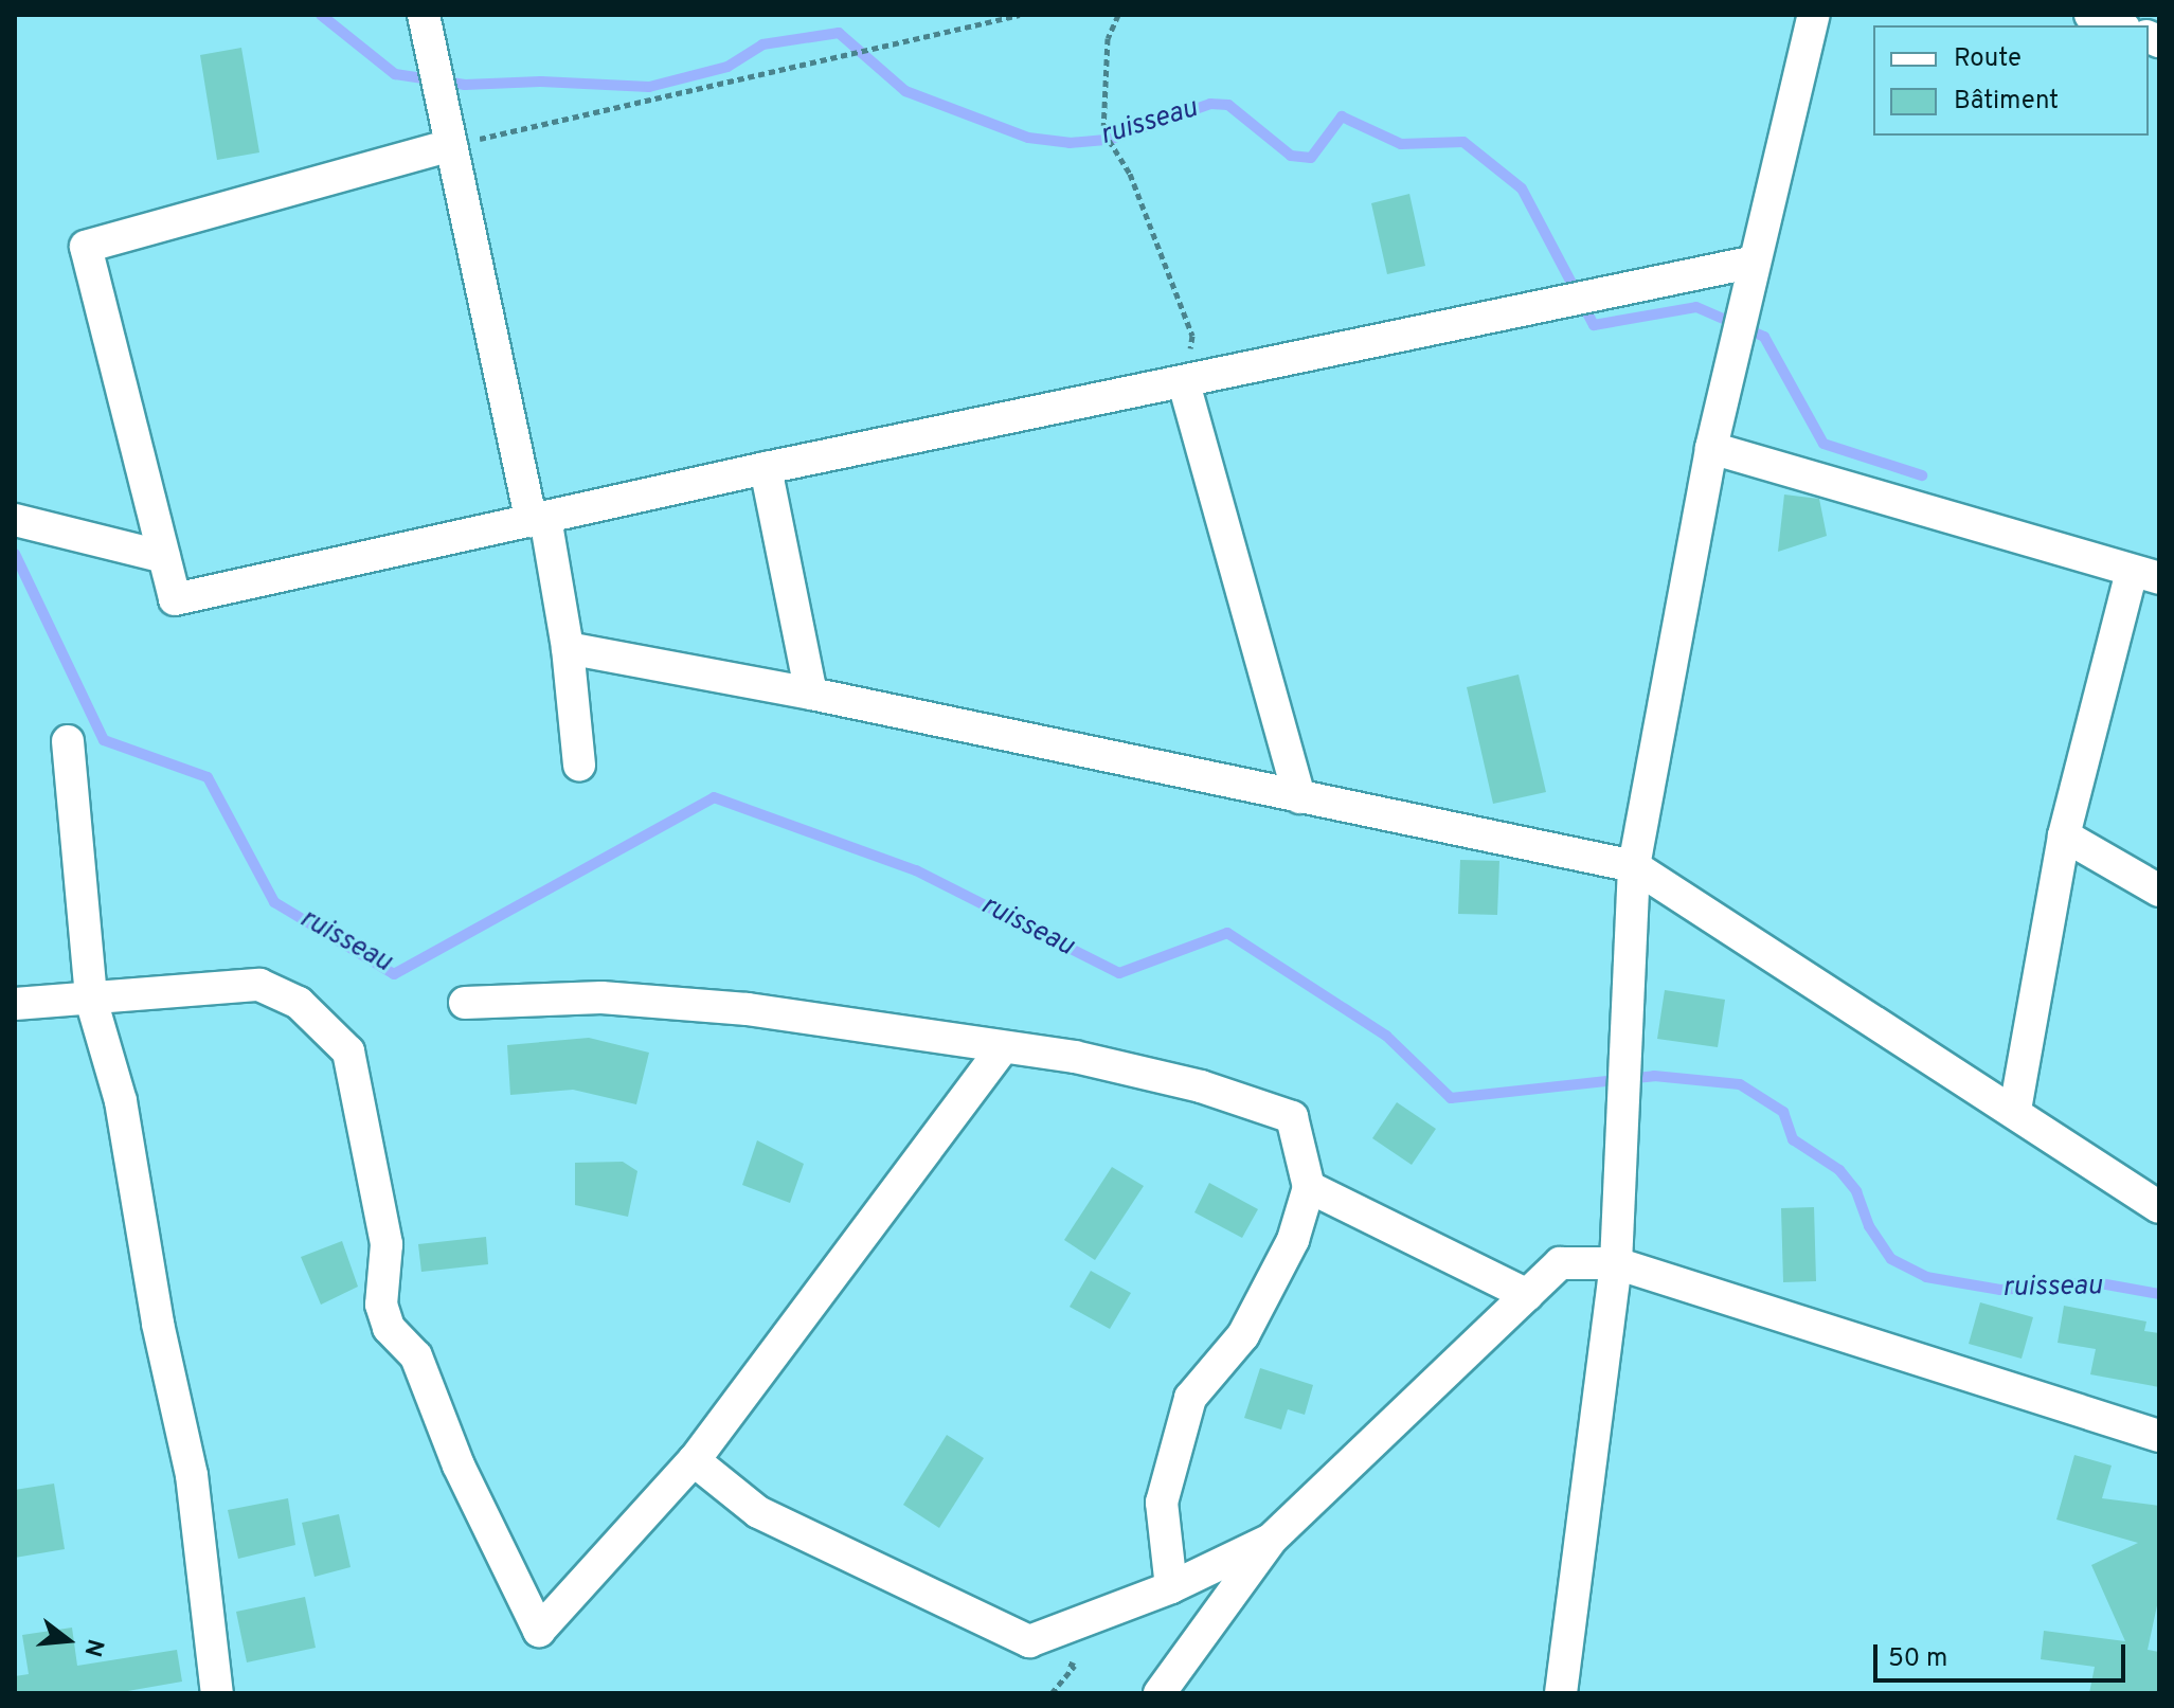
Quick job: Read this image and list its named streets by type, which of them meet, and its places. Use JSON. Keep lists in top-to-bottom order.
{
  "water": ["ruisseau"],
  "legend": ["Route", "Bâtiment"],
  "scale_bar": "50 m",
  "north": "right"
}
